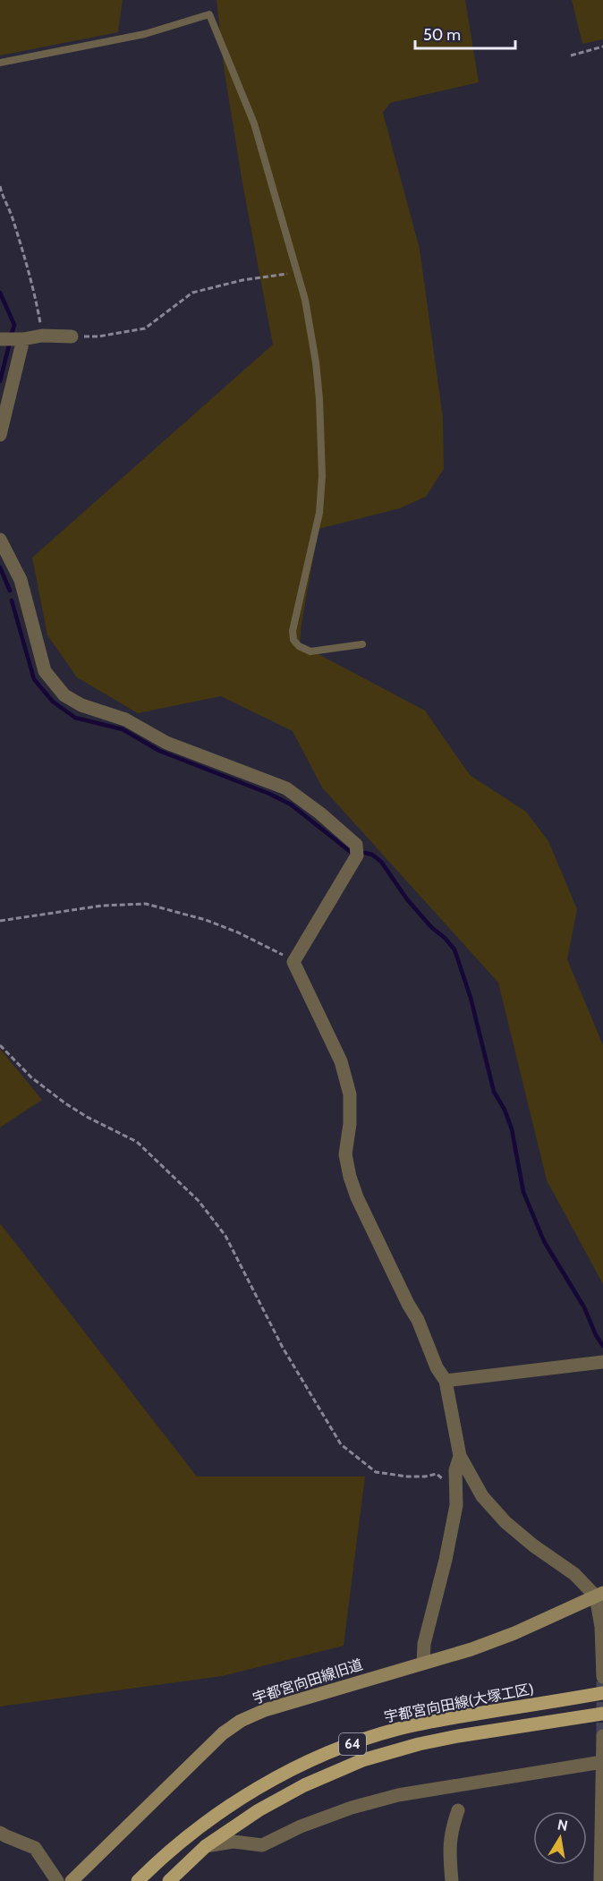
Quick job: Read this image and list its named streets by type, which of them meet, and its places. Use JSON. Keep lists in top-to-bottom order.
{
  "streets": {
    "main road": ["宇都宮向田線(大塚工区)", "64"],
    "street": ["宇都宮向田線旧道"]
  },
  "scale_bar": "50 m",
  "north": "top"
}
